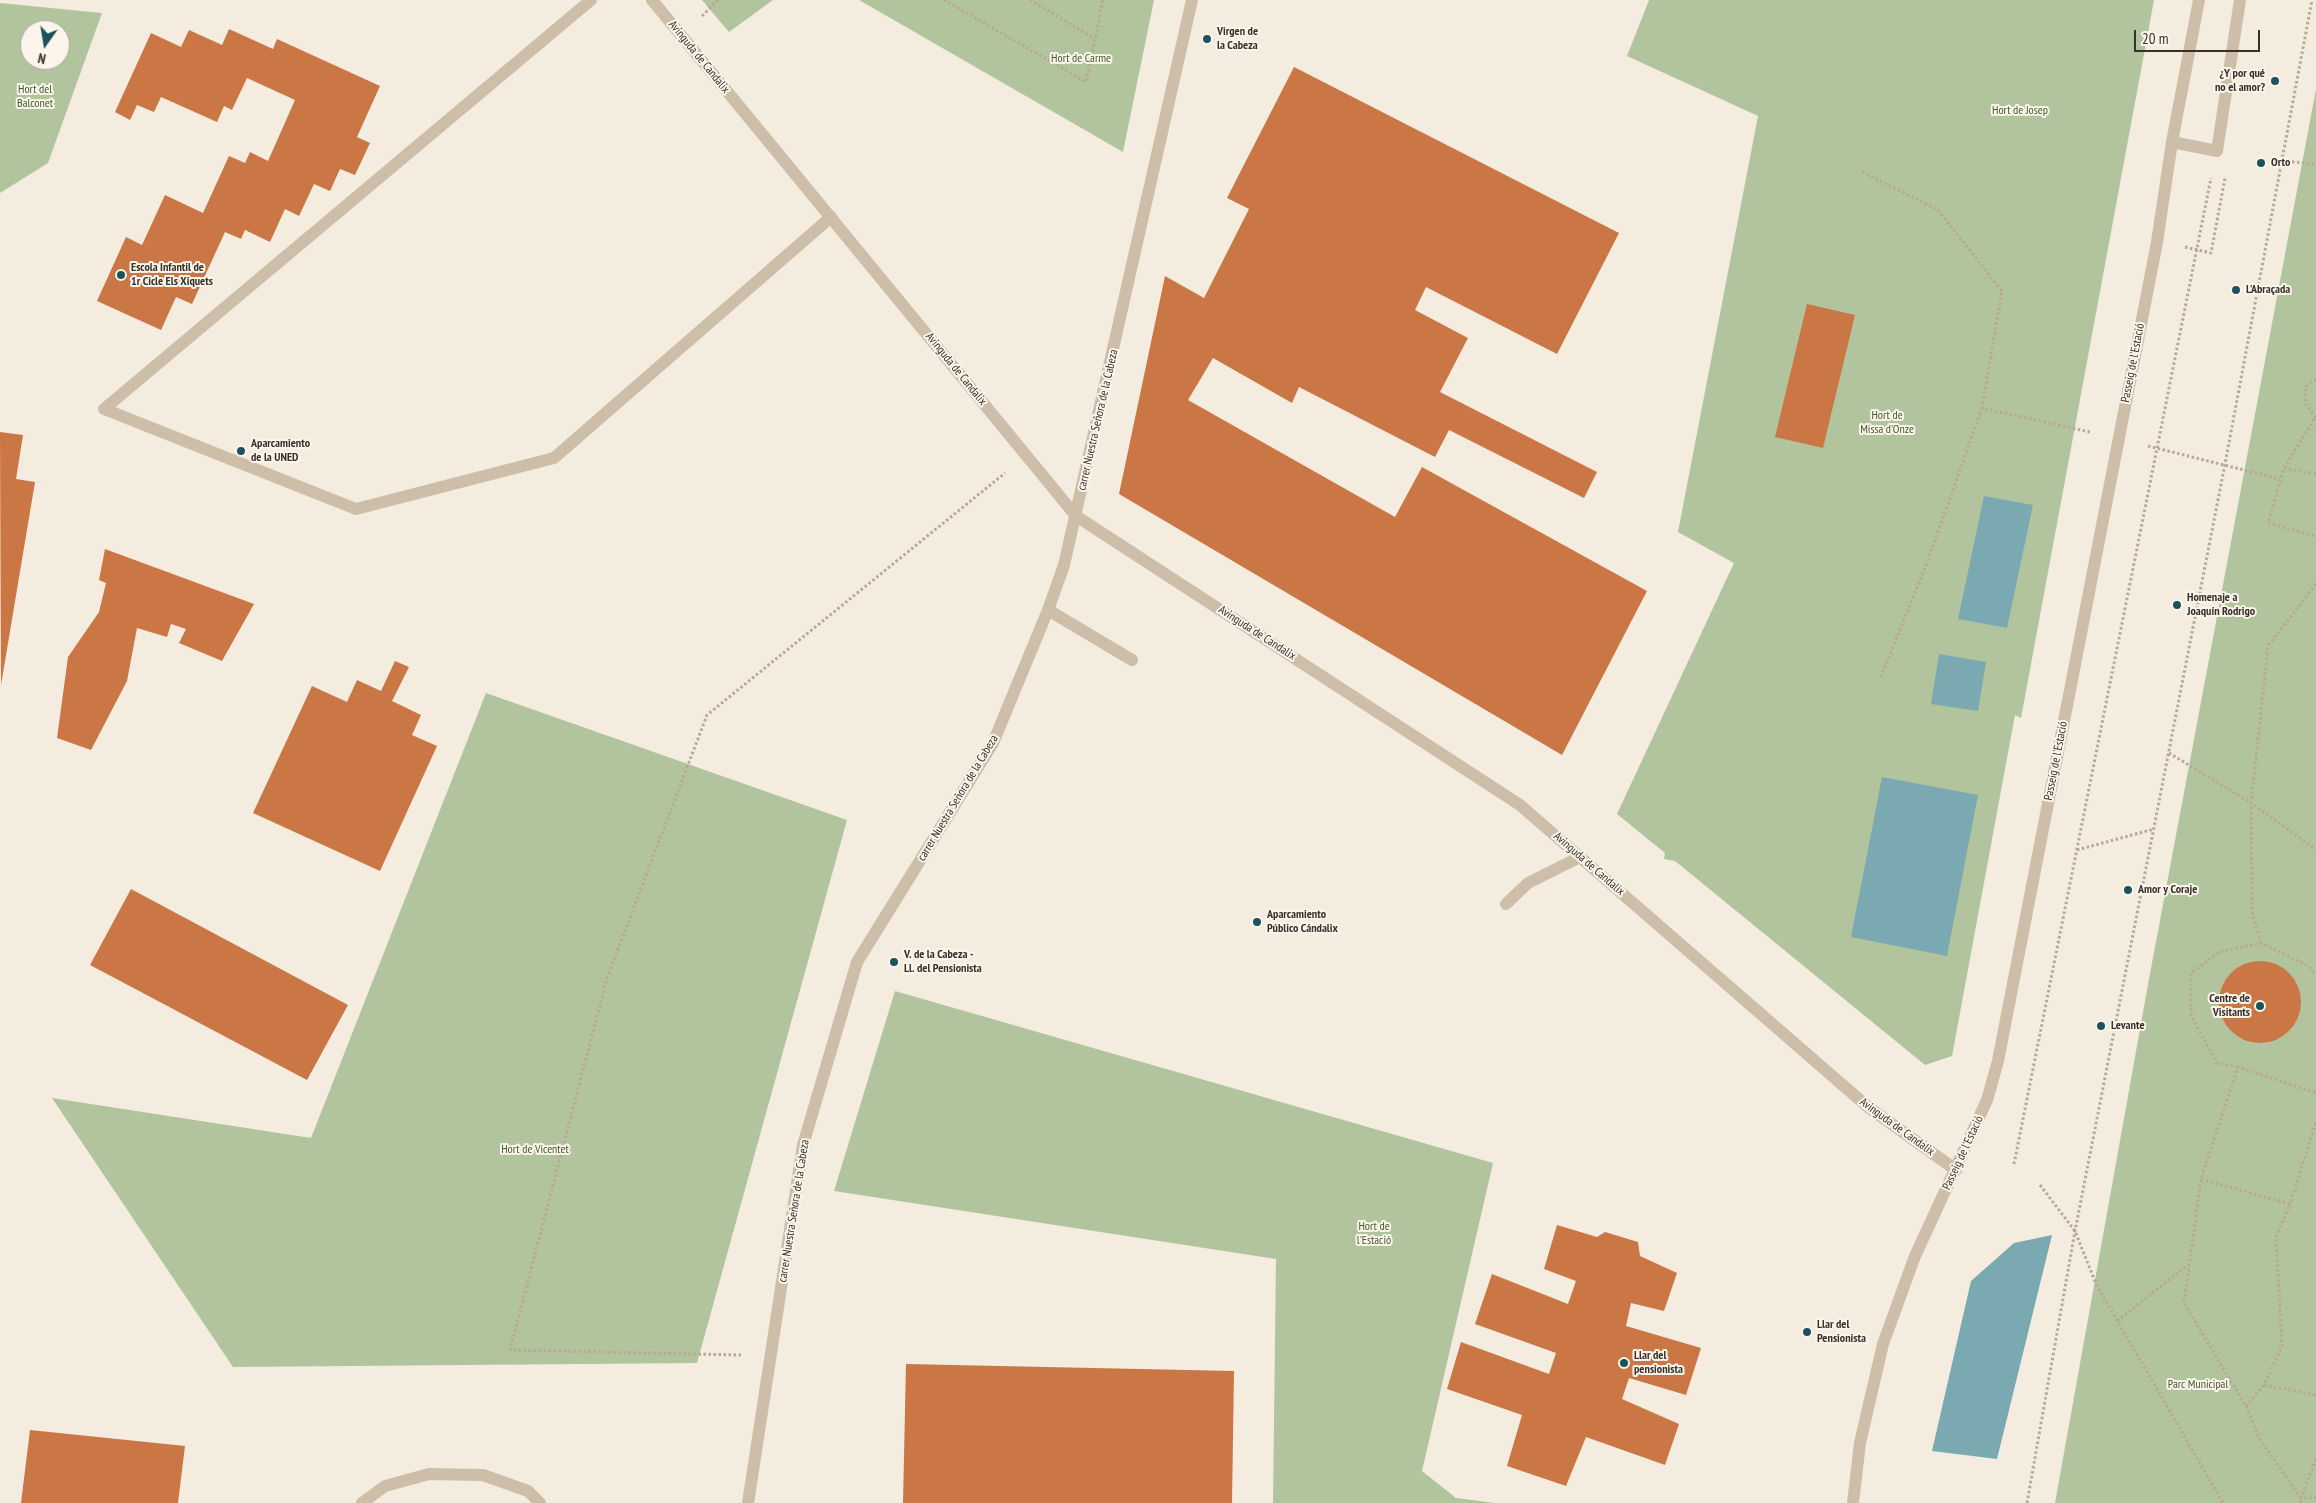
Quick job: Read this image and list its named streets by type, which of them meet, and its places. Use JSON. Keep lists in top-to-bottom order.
{
  "streets": {
    "street": ["Avinguda de Candalix", "Passeig de l'Estació", "carrer Nuestra Señora de la Cabeza"]
  },
  "crossings": [
    ["Avinguda de Candalix", "Passeig de l'Estació"],
    ["Avinguda de Candalix", "carrer Nuestra Señora de la Cabeza"]
  ],
  "parks": [
    "Hort de Carme",
    "Hort del Balconet",
    "Hort de Josep",
    "Hort de Missa d'Onze",
    "Hort de Vicentet",
    "Hort de l'Estació",
    "Parc Municipal"
  ],
  "places": [
    "Virgen de la Cabeza",
    "¿Y por qué no el amor?",
    "Orto",
    "Escola Infantil de 1r Cicle Els Xiquets",
    "L'Abraçada",
    "Aparcamiento de la UNED",
    "Homenaje a Joaquín Rodrigo",
    "Amor y Coraje",
    "Aparcamiento Público Cándalix",
    "V. de la Cabeza - Ll. del Pensionista",
    "Centre de Visitants",
    "Levante",
    "Llar del Pensionista",
    "Llar del pensionista"
  ],
  "scale_bar": "20 m",
  "north": "bottom"
}
